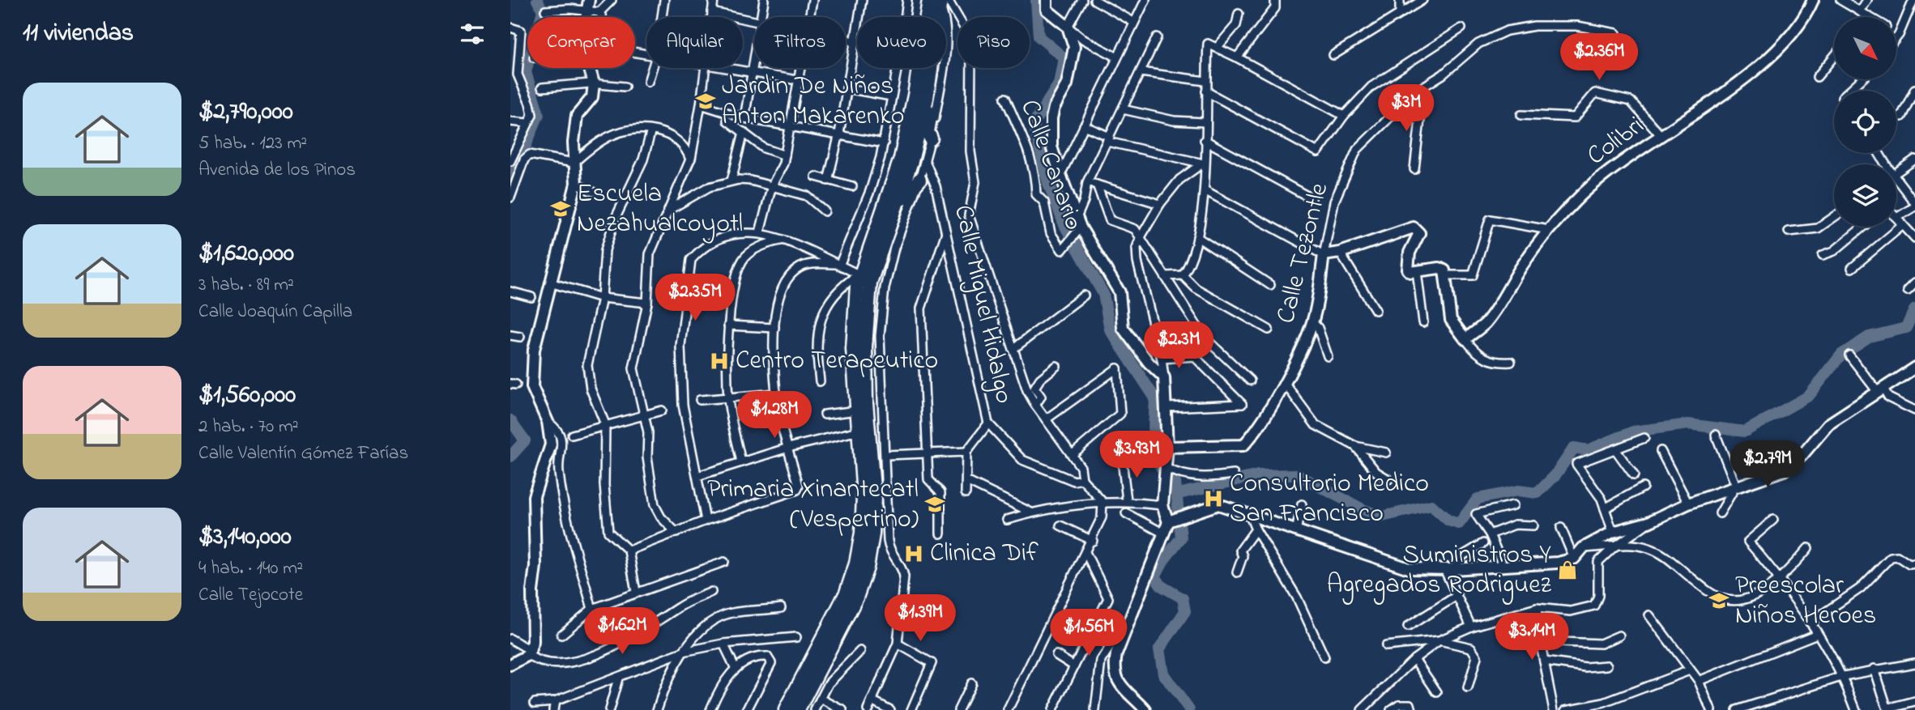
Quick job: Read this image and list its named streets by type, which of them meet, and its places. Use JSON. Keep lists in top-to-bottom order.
{
  "streets": {
    "street": [
      "Colibri",
      "Calle Canario",
      "Calle Tezontle",
      "Calle Miguel Hidalgo"
    ]
  },
  "places": {
    "school or university": [
      "Jardin De Niños Anton Makarenko",
      "Escuela Nezahualcoyotl",
      "Primaria Xinantecatl (Vespertino)",
      "Preescolar Niños Heroes"
    ],
    "hospital": ["Centro Terapeutico", "Consultorio Medico San Francisco", "Clinica Dif"],
    "shop": ["Suministros Y Agregados Rodriguez"]
  },
  "north": "bottom right",
  "page": {
    "heading": "11 viviendas",
    "chip": [
      "Comprar",
      "Alquilar",
      "Filtros",
      "Nuevo",
      "Piso"
    ],
    "price": [
      "$2.36M",
      "$3M",
      "$2.35M",
      "$2.3M",
      "$1.28M",
      "$3.93M",
      "$2.79M",
      "$1.39M",
      "$1.62M",
      "$1.56M",
      "$3.14M"
    ],
    "list": [
      {
        "name": "$2,790,000",
        "note": "5 hab. · 123 m² · Avenida de los Pinos"
      },
      {
        "name": "$1,620,000",
        "note": "3 hab. · 89 m² · Calle Joaquín Capilla"
      },
      {
        "name": "$1,560,000",
        "note": "2 hab. · 70 m² · Calle Valentín Gómez Farías"
      },
      {
        "name": "$3,140,000",
        "note": "4 hab. · 140 m² · Calle Tejocote"
      }
    ]
  }
}
